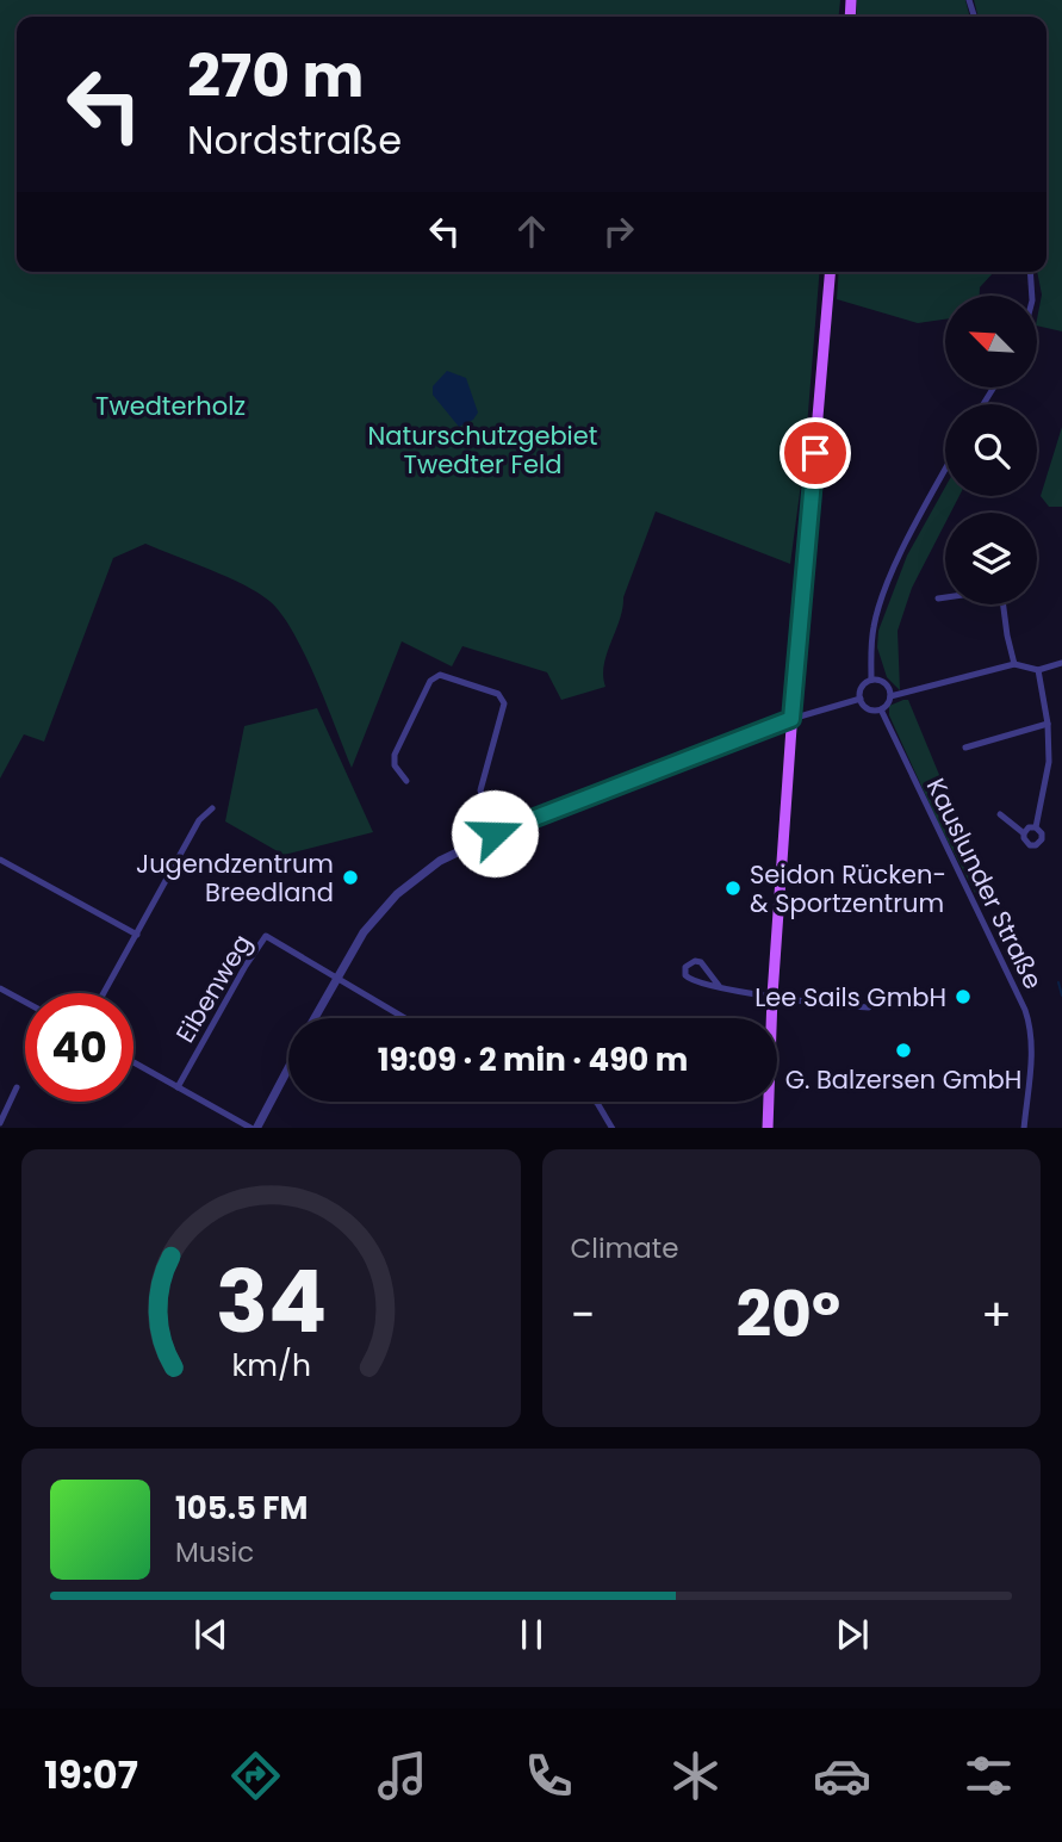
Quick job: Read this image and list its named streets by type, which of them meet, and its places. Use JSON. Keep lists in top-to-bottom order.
{
  "streets": {
    "street": ["Kauslunder Straße", "Eibenweg"]
  },
  "parks": ["Twedterholz", "Naturschutzgebiet Twedter Feld"],
  "places": [
    "Jugendzentrum Breedland",
    "Seidon Rücken- & Sportzentrum",
    "Lee Sails GmbH",
    "G. Balzersen GmbH"
  ],
  "north": "top left",
  "page": {
    "turn": ["270 m", "Nordstraße"],
    "limit": "40",
    "trip": "19:09 · 2 min · 490 m",
    "tile": "Climate",
    "heat": ["−", "20°", "+"],
    "song": ["105.5 FM", "Music"],
    "tabs": "19:07",
    "gauge": ["34", "km/h"]
  }
}
